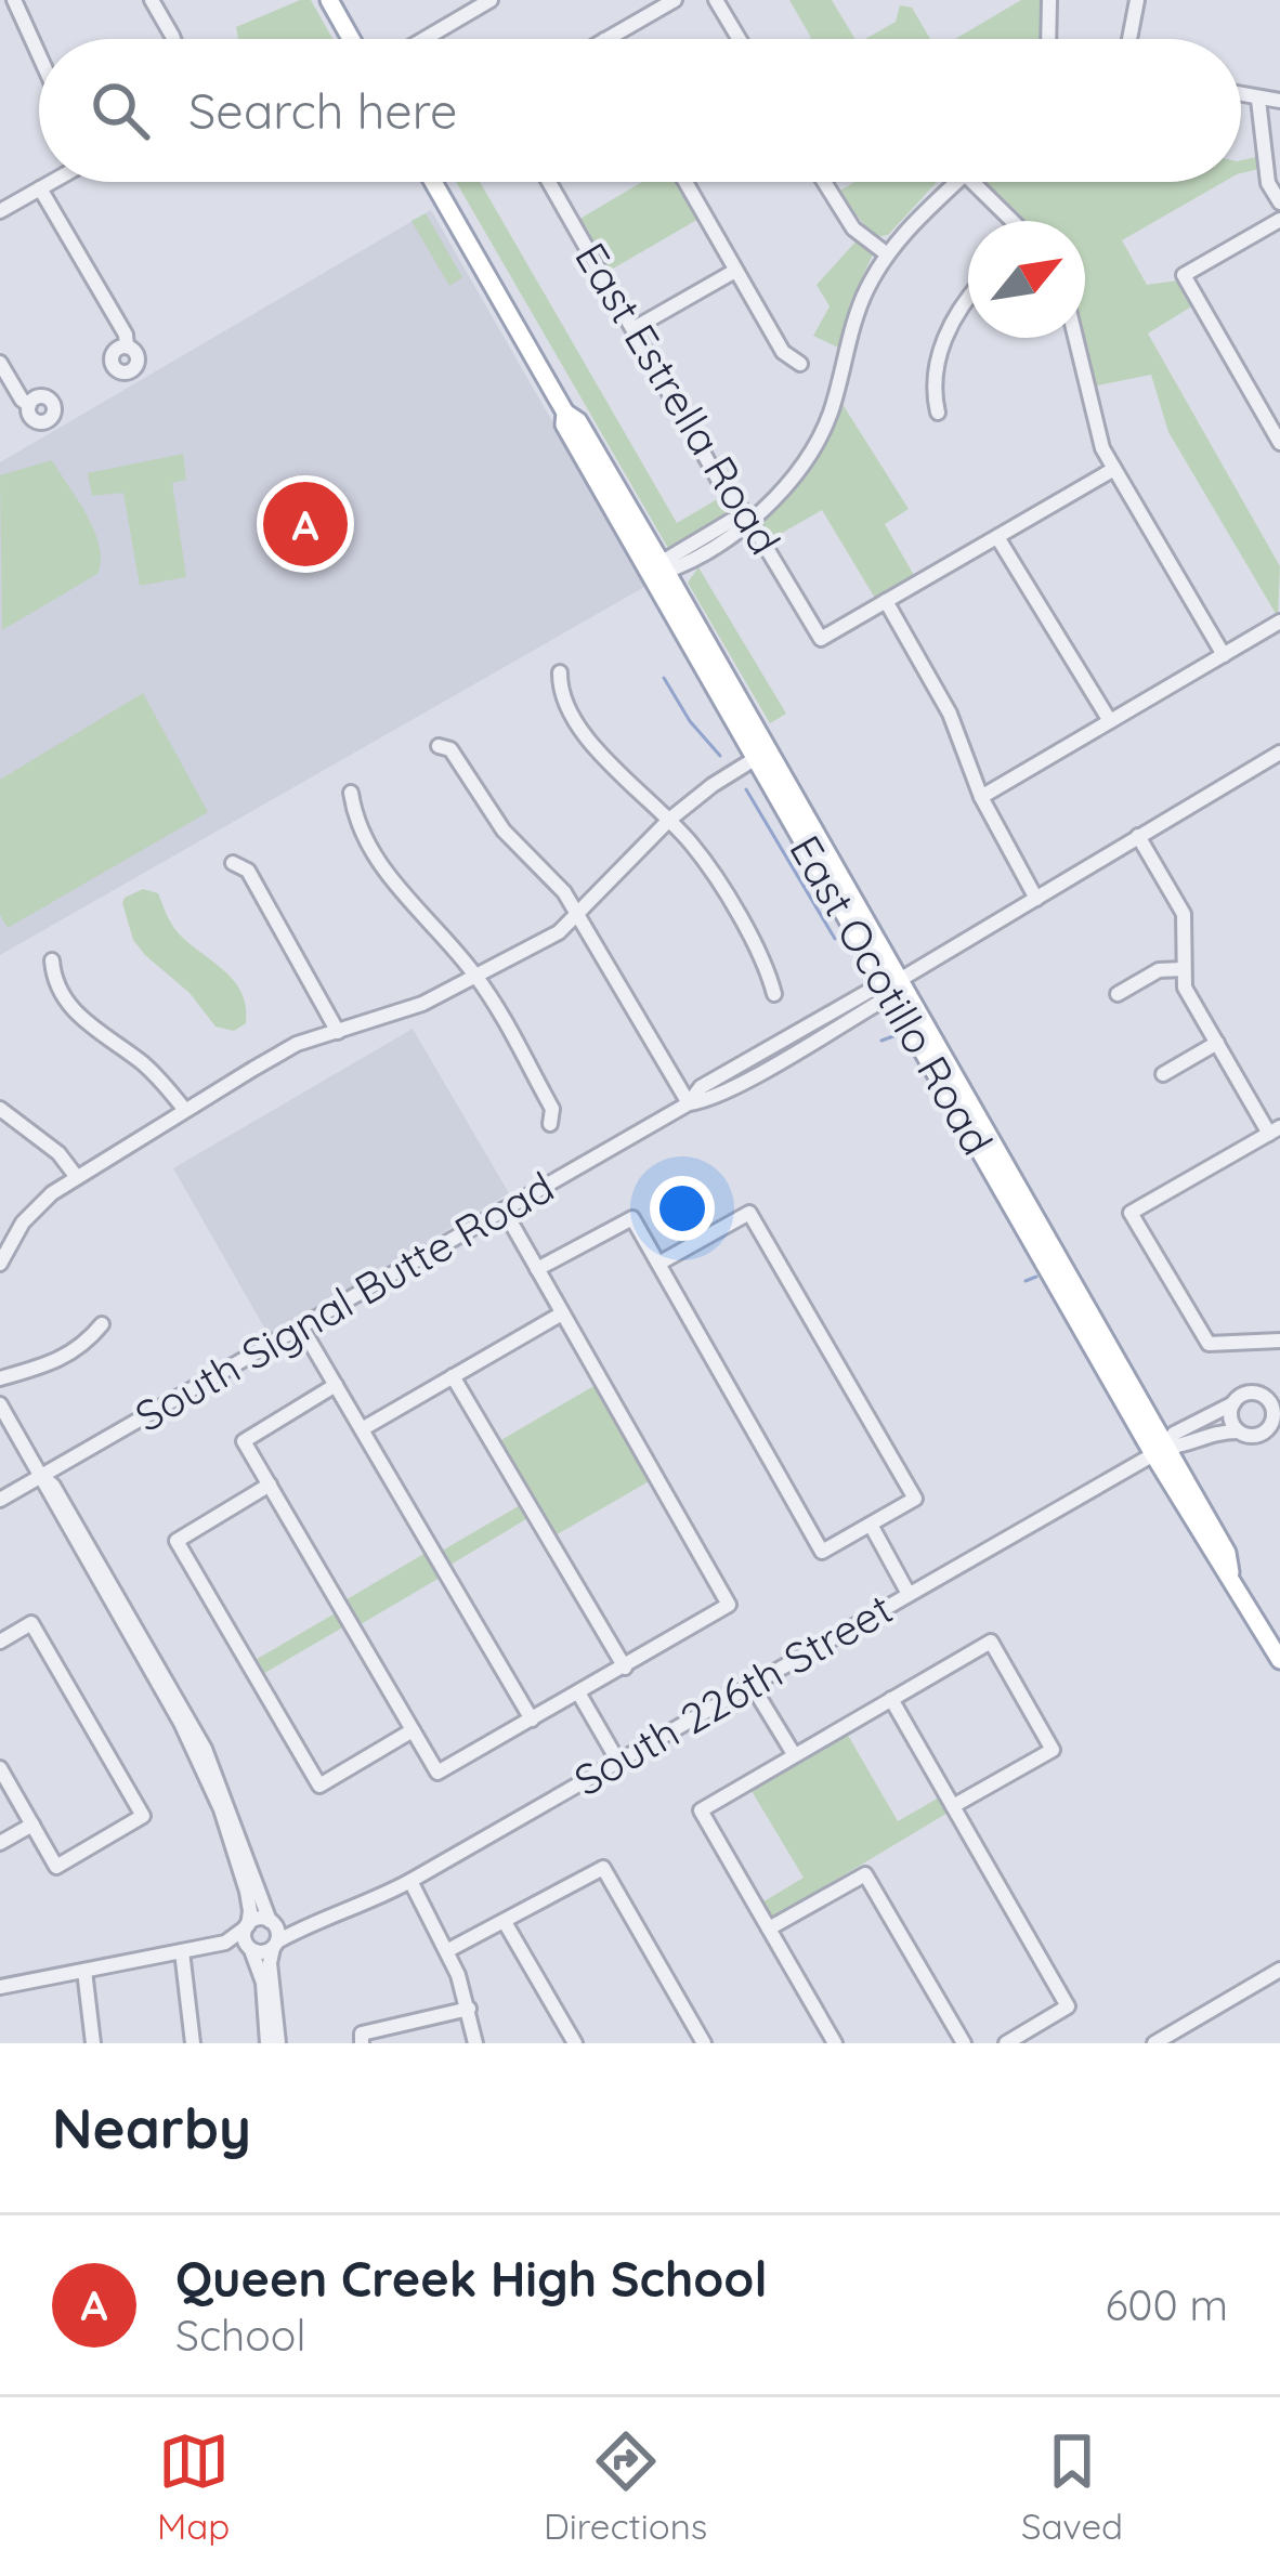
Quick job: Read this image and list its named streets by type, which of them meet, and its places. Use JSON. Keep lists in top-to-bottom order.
{
  "streets": {
    "main road": ["East Ocotillo Road"],
    "street": ["East Estrella Road", "South Signal Butte Road", "South 226th Street"]
  },
  "crossings": [
    ["East Ocotillo Road", "South Signal Butte Road"],
    ["East Ocotillo Road", "South 226th Street"]
  ],
  "north": "top right",
  "page": {
    "search": "Search here",
    "pins": "A",
    "heading": "Nearby",
    "list": [
      {
        "mark": "A",
        "name": "Queen Creek High School",
        "note": "School",
        "value": "600 m"
      }
    ],
    "nav": ["Map", "Directions", "Saved"]
  }
}
